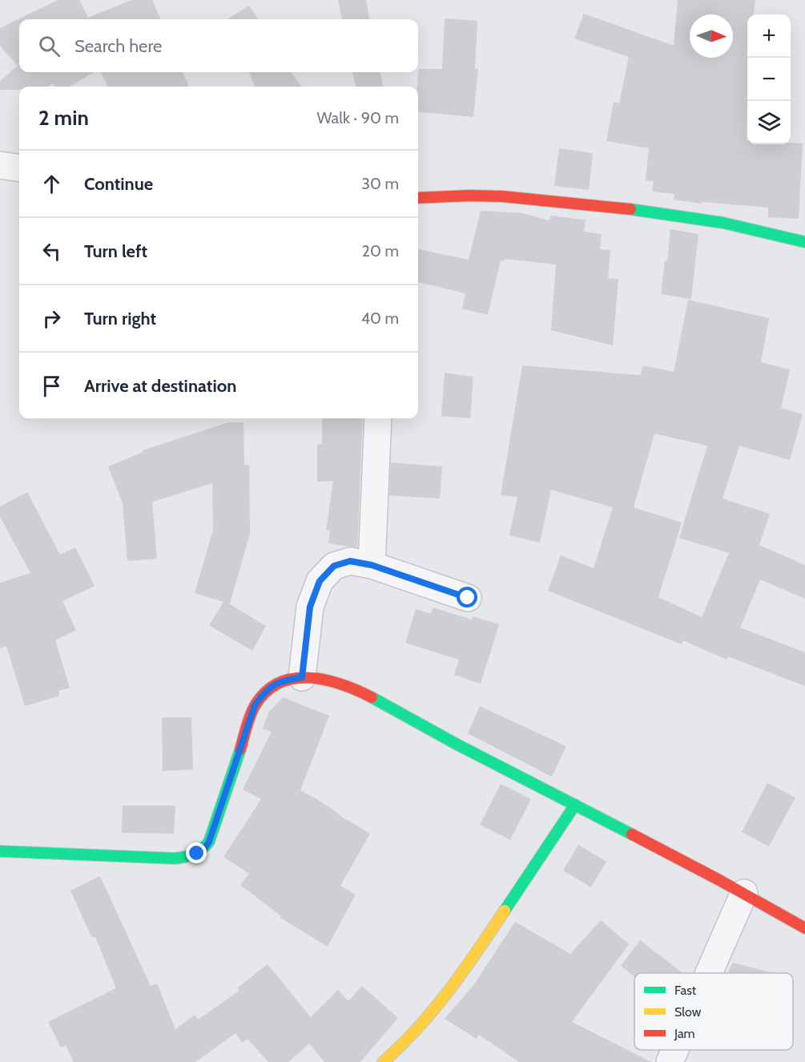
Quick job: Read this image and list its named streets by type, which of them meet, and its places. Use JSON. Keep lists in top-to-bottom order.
{
  "legend": ["Fast", "Slow", "Jam"],
  "north": "right",
  "page": {
    "map_buttons": ["+", "−"],
    "search": "Search here",
    "heading": ["2 min", "Walk · 90 m"],
    "list": [
      ["Continue", "30 m"],
      ["Turn left", "20 m"],
      ["Turn right", "40 m"],
      "Arrive at destination"
    ]
  }
}
